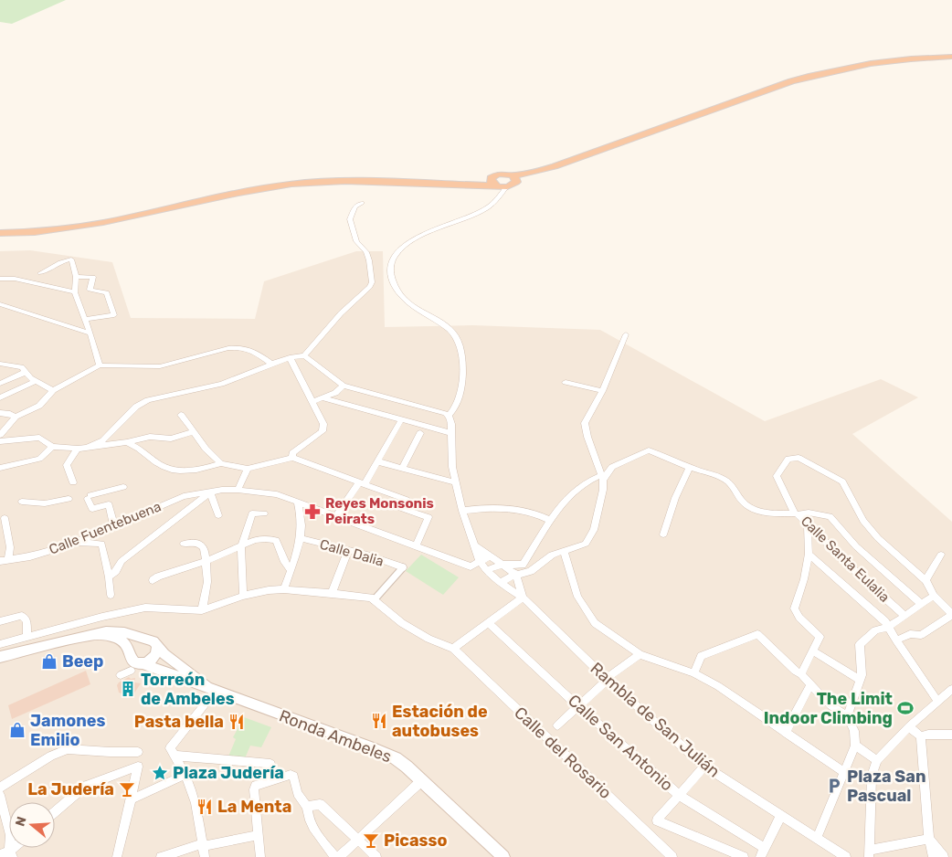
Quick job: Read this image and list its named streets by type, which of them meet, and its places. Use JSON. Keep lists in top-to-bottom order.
{
  "streets": {
    "main road": ["Ronda Ambeles"],
    "street": [
      "Calle Fuentebuena",
      "Calle Dalia",
      "Calle Santa Eulalia",
      "Rambla de San Julián",
      "Calle San Antonio",
      "Calle del Rosario"
    ]
  },
  "crossings": [
    ["Calle Fuentebuena", "Rambla de San Julián"]
  ],
  "places": {
    "pharmacy": ["Reyes Monsonis Peirats"],
    "shop": ["Beep", "Jamones Emilio"],
    "building": ["Torreón de Ambeles"],
    "sports": ["The Limit Indoor Climbing"],
    "restaurant": ["Estación de autobuses", "Pasta bella", "La Menta"],
    "place": ["Plaza Judería"],
    "parking": ["Plaza San Pascual"],
    "bar": ["La Judería", "Picasso"]
  },
  "north": "left"
}
